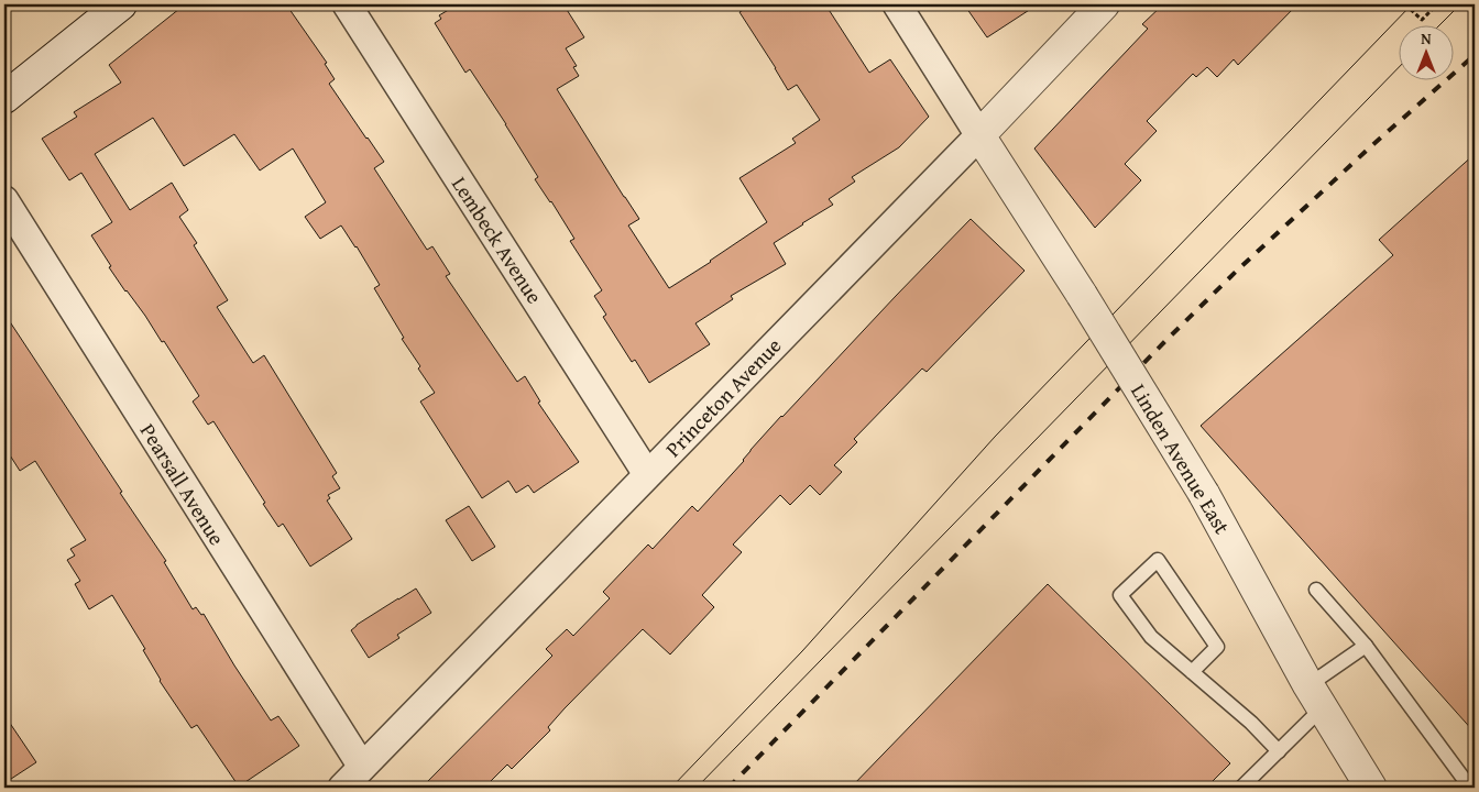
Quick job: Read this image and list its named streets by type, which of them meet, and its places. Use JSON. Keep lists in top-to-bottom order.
{
  "streets": {
    "street": [
      "Lembeck Avenue",
      "Princeton Avenue",
      "Linden Avenue East",
      "Pearsall Avenue"
    ]
  },
  "crossings": [
    ["Lembeck Avenue", "Princeton Avenue"],
    ["Princeton Avenue", "Linden Avenue East"],
    ["Princeton Avenue", "Pearsall Avenue"]
  ],
  "north": "top"
}
